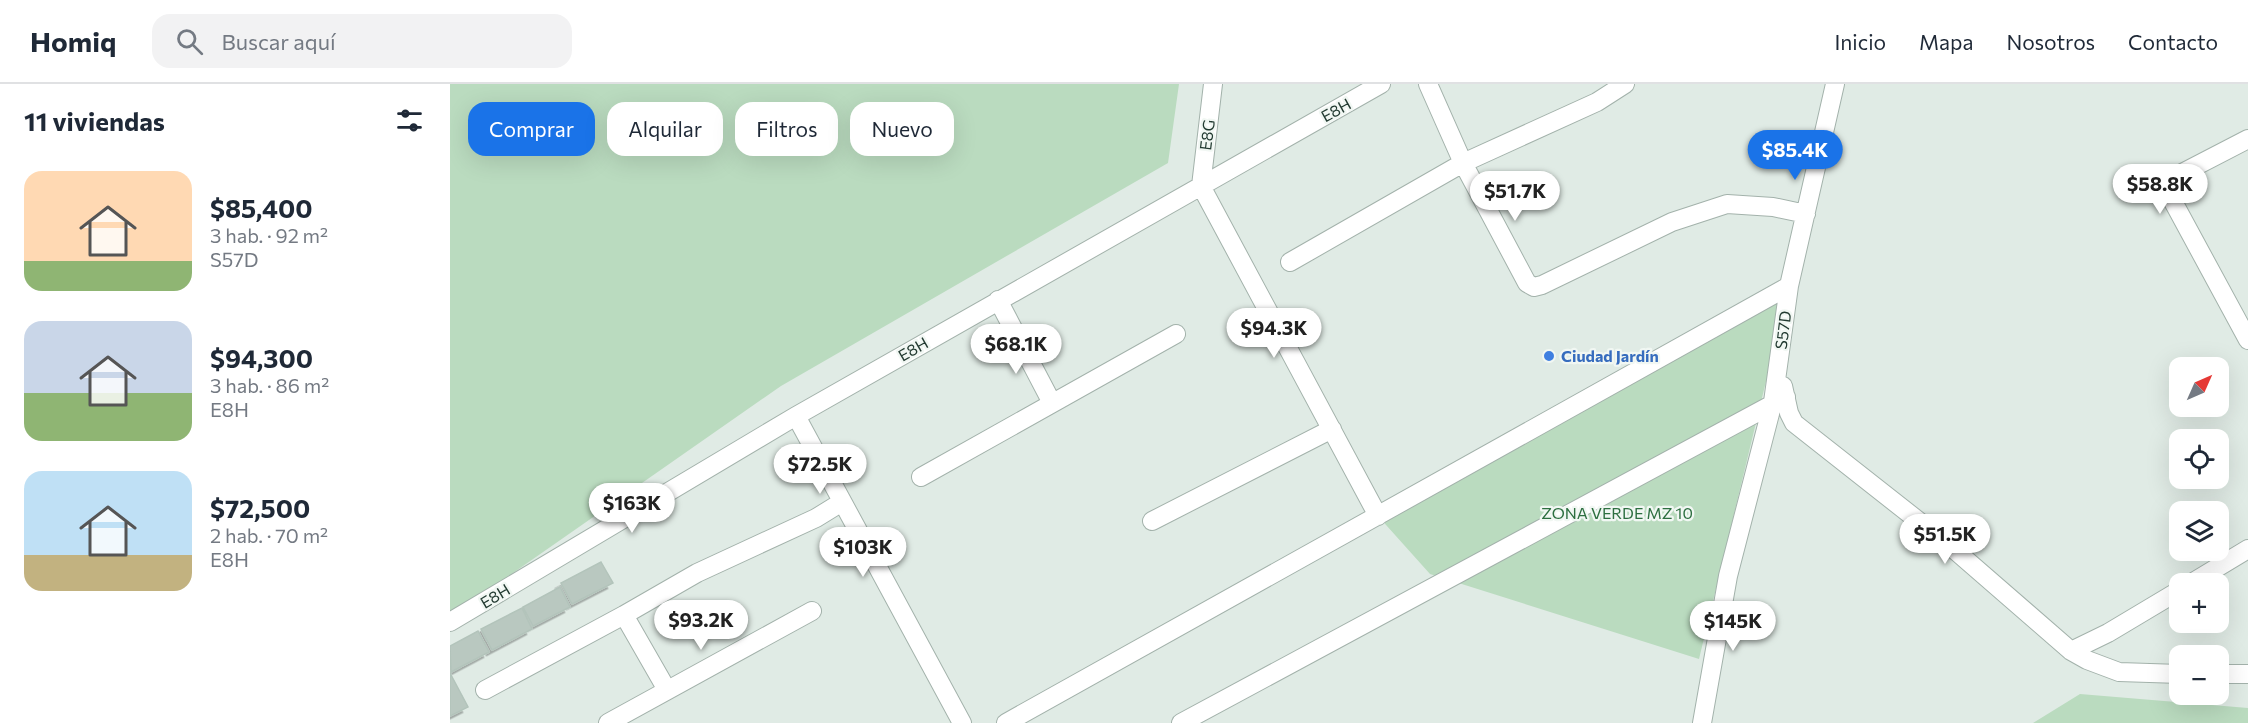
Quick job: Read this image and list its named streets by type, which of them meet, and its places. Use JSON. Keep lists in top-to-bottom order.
{
  "streets": {
    "street": ["E8H", "E8G", "S57D"]
  },
  "crossings": [
    ["E8H", "E8G"]
  ],
  "parks": ["ZONA VERDE MZ 10"],
  "places": ["Ciudad Jardín"],
  "north": "top right",
  "page": {
    "header": "Homiq",
    "search": "Buscar aquí",
    "nav": [
      "Inicio",
      "Mapa",
      "Nosotros",
      "Contacto"
    ],
    "heading": "11 viviendas",
    "chip": [
      "Comprar",
      "Alquilar",
      "Filtros",
      "Nuevo"
    ],
    "price": [
      "$85.4K",
      "$58.8K",
      "$51.7K",
      "$94.3K",
      "$68.1K",
      "$72.5K",
      "$163K",
      "$51.5K",
      "$103K",
      "$93.2K",
      "$145K"
    ],
    "list": [
      {
        "name": "$85,400",
        "note": "3 hab. · 92 m² · S57D"
      },
      {
        "name": "$94,300",
        "note": "3 hab. · 86 m² · E8H"
      },
      {
        "name": "$72,500",
        "note": "2 hab. · 70 m² · E8H"
      }
    ],
    "map_buttons": ["+", "−"]
  }
}
